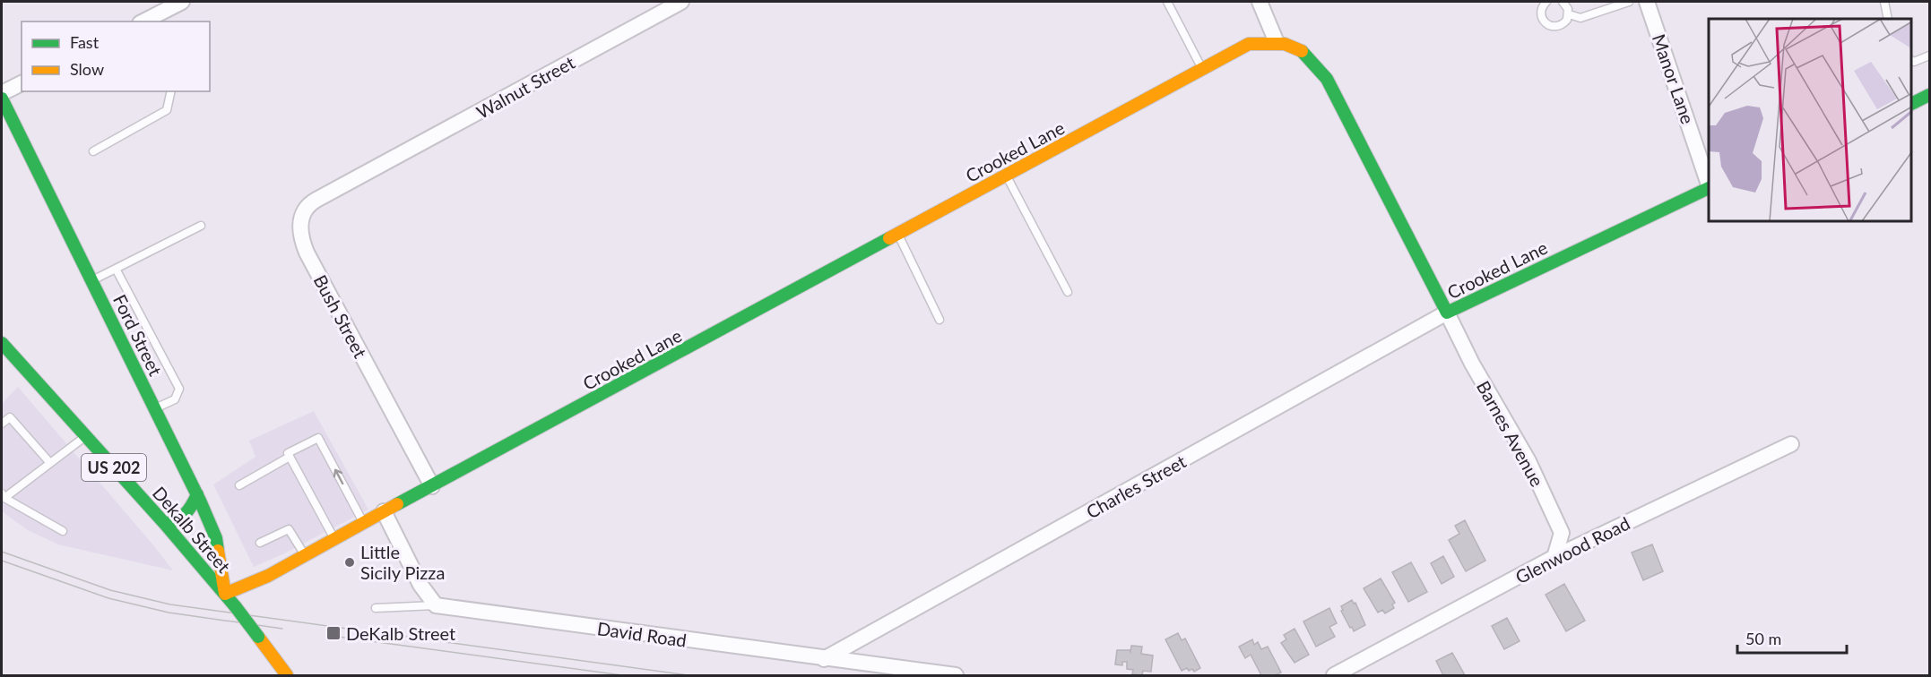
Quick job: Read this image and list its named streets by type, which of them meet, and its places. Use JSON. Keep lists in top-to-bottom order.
{
  "streets": {
    "main road": [
      "Crooked Lane",
      "Ford Street",
      "US 202",
      "Dekalb Street"
    ],
    "street": [
      "Manor Lane",
      "Walnut Street",
      "Bush Street",
      "Barnes Avenue",
      "Charles Street",
      "Glenwood Road",
      "David Road"
    ]
  },
  "crossings": [
    ["Walnut Street", "Bush Street"],
    ["Crooked Lane", "Bush Street"],
    ["Crooked Lane", "Ford Street"],
    ["Crooked Lane", "Barnes Avenue"],
    ["Crooked Lane", "Charles Street"],
    ["Crooked Lane", "Dekalb Street"],
    ["Ford Street", "Dekalb Street"],
    ["Barnes Avenue", "Charles Street"],
    ["Barnes Avenue", "Glenwood Road"],
    ["Charles Street", "David Road"]
  ],
  "places": {
    "other": ["Little Sicily Pizza"],
    "transit": ["DeKalb Street"]
  },
  "legend": ["Fast", "Slow"],
  "scale_bar": "50 m"
}
